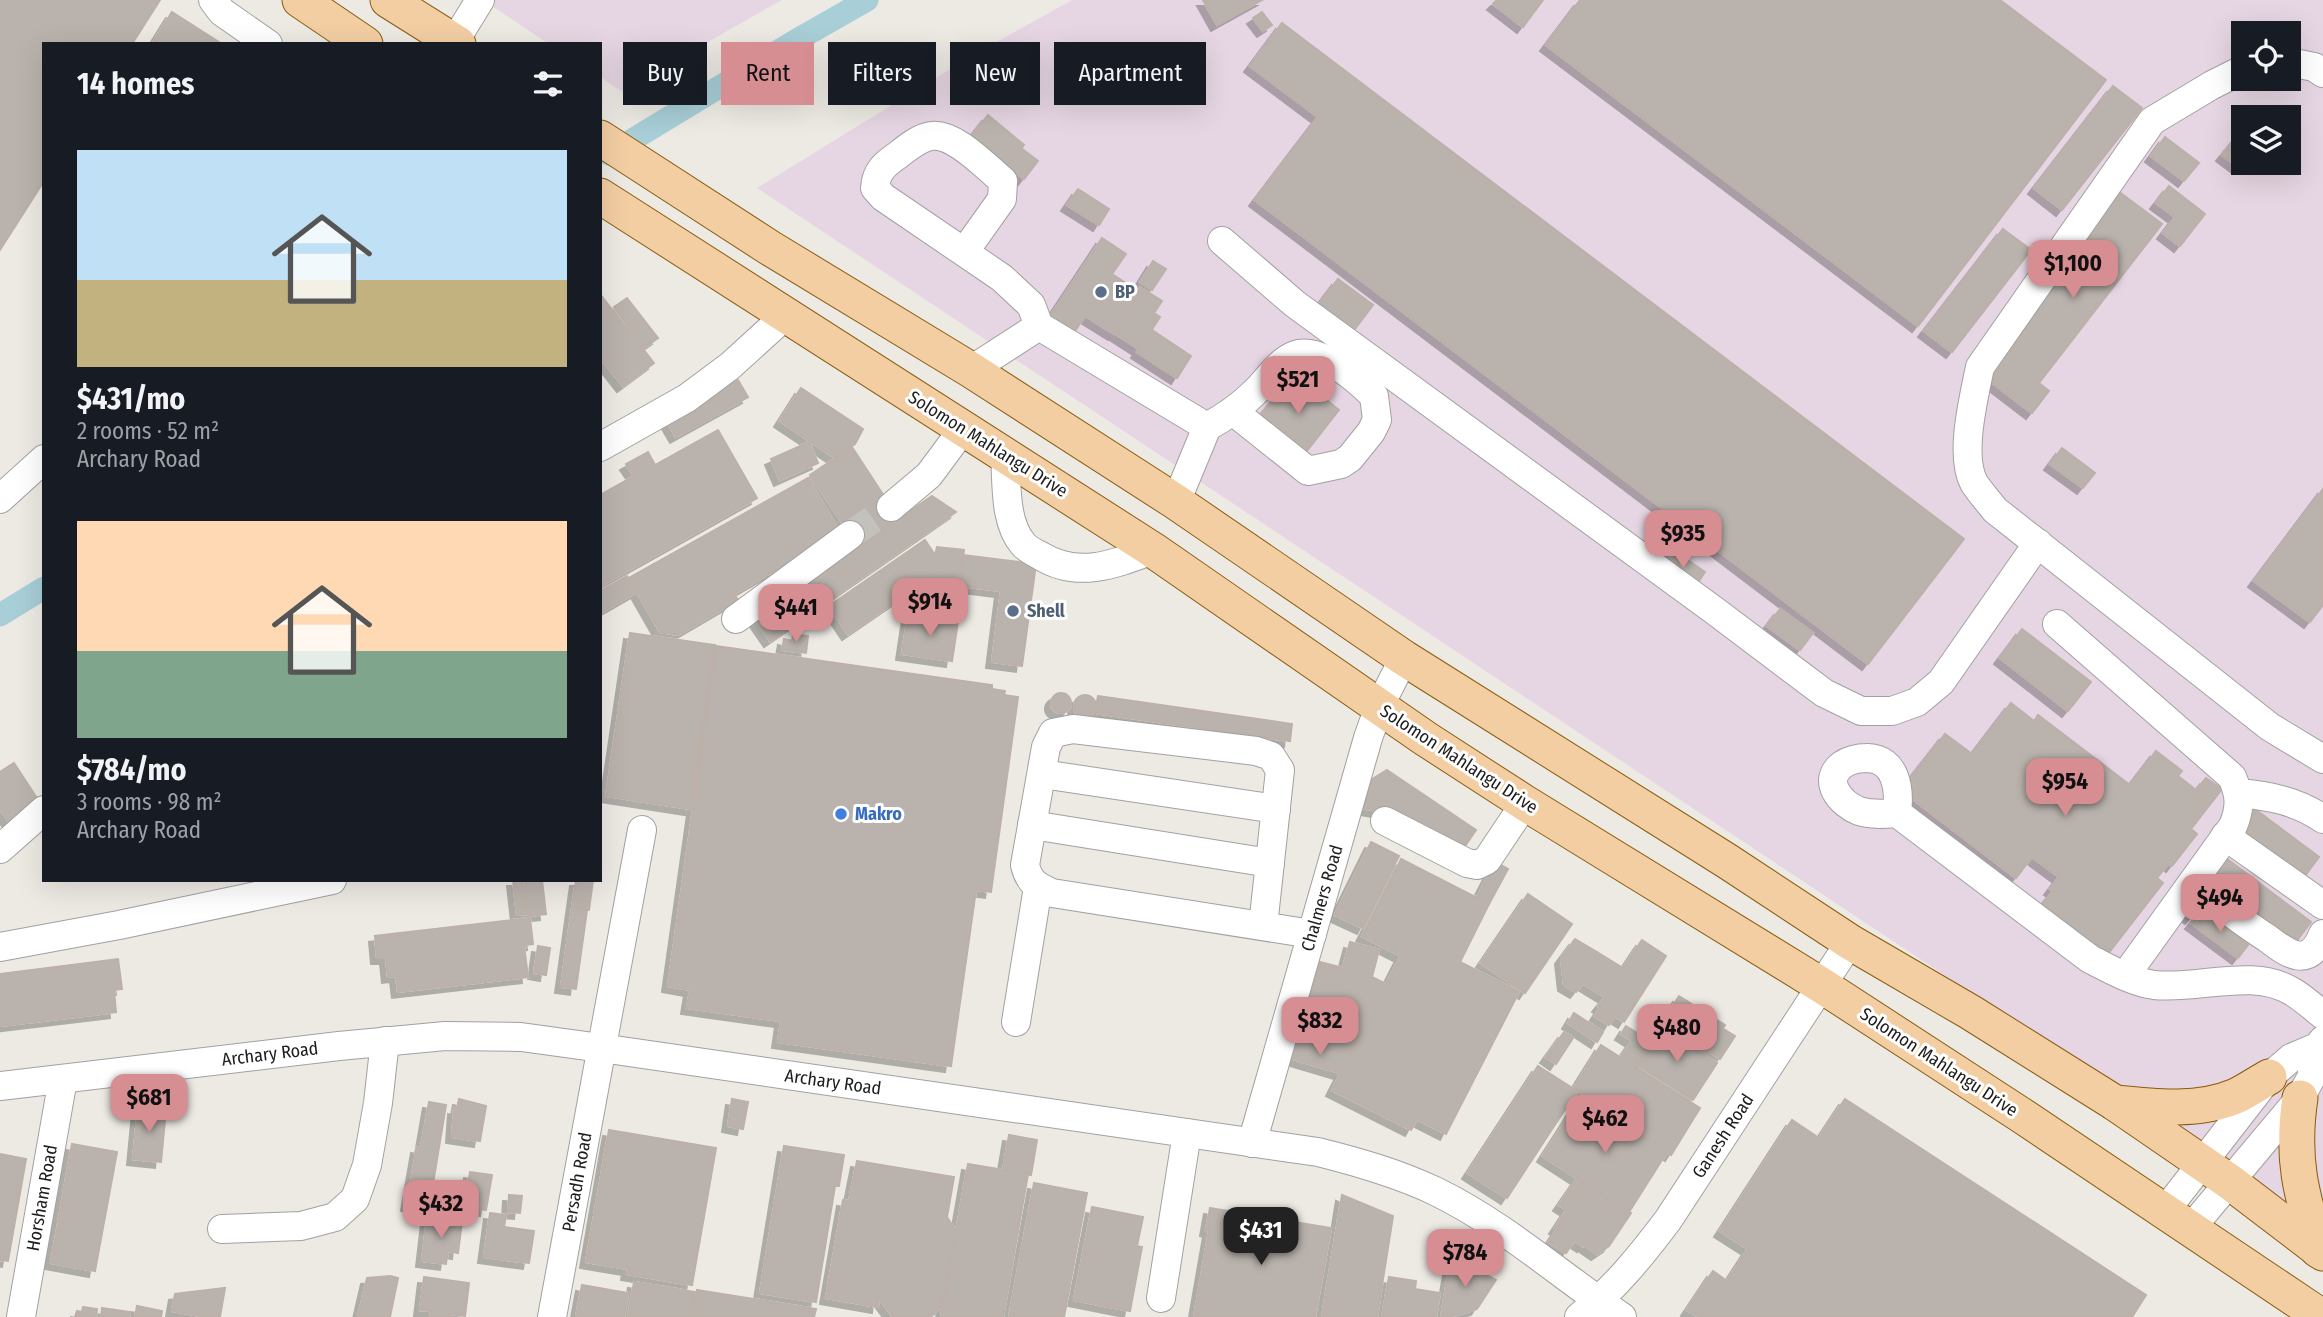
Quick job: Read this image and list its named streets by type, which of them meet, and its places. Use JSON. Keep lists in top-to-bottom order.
{
  "streets": {
    "main road": ["Solomon Mahlangu Drive"],
    "street": [
      "Chalmers Road",
      "Archary Road",
      "Ganesh Road",
      "Persadh Road",
      "Horsham Road"
    ]
  },
  "crossings": [
    ["Solomon Mahlangu Drive", "Chalmers Road"],
    ["Solomon Mahlangu Drive", "Ganesh Road"],
    ["Chalmers Road", "Archary Road"],
    ["Archary Road", "Ganesh Road"],
    ["Archary Road", "Persadh Road"],
    ["Archary Road", "Horsham Road"]
  ],
  "places": ["BP", "Shell", "Makro"],
  "page": {
    "chip": [
      "Buy",
      "Rent",
      "Filters",
      "New",
      "Apartment"
    ],
    "heading": "14 homes",
    "list": [
      {
        "name": "$431/mo",
        "note": "2 rooms · 52 m² · Archary Road"
      },
      {
        "name": "$784/mo",
        "note": "3 rooms · 98 m² · Archary Road"
      }
    ],
    "price": [
      "$1,100",
      "$521",
      "$935",
      "$914",
      "$441",
      "$954",
      "$494",
      "$832",
      "$480",
      "$681",
      "$462",
      "$432",
      "$431",
      "$784"
    ]
  }
}
